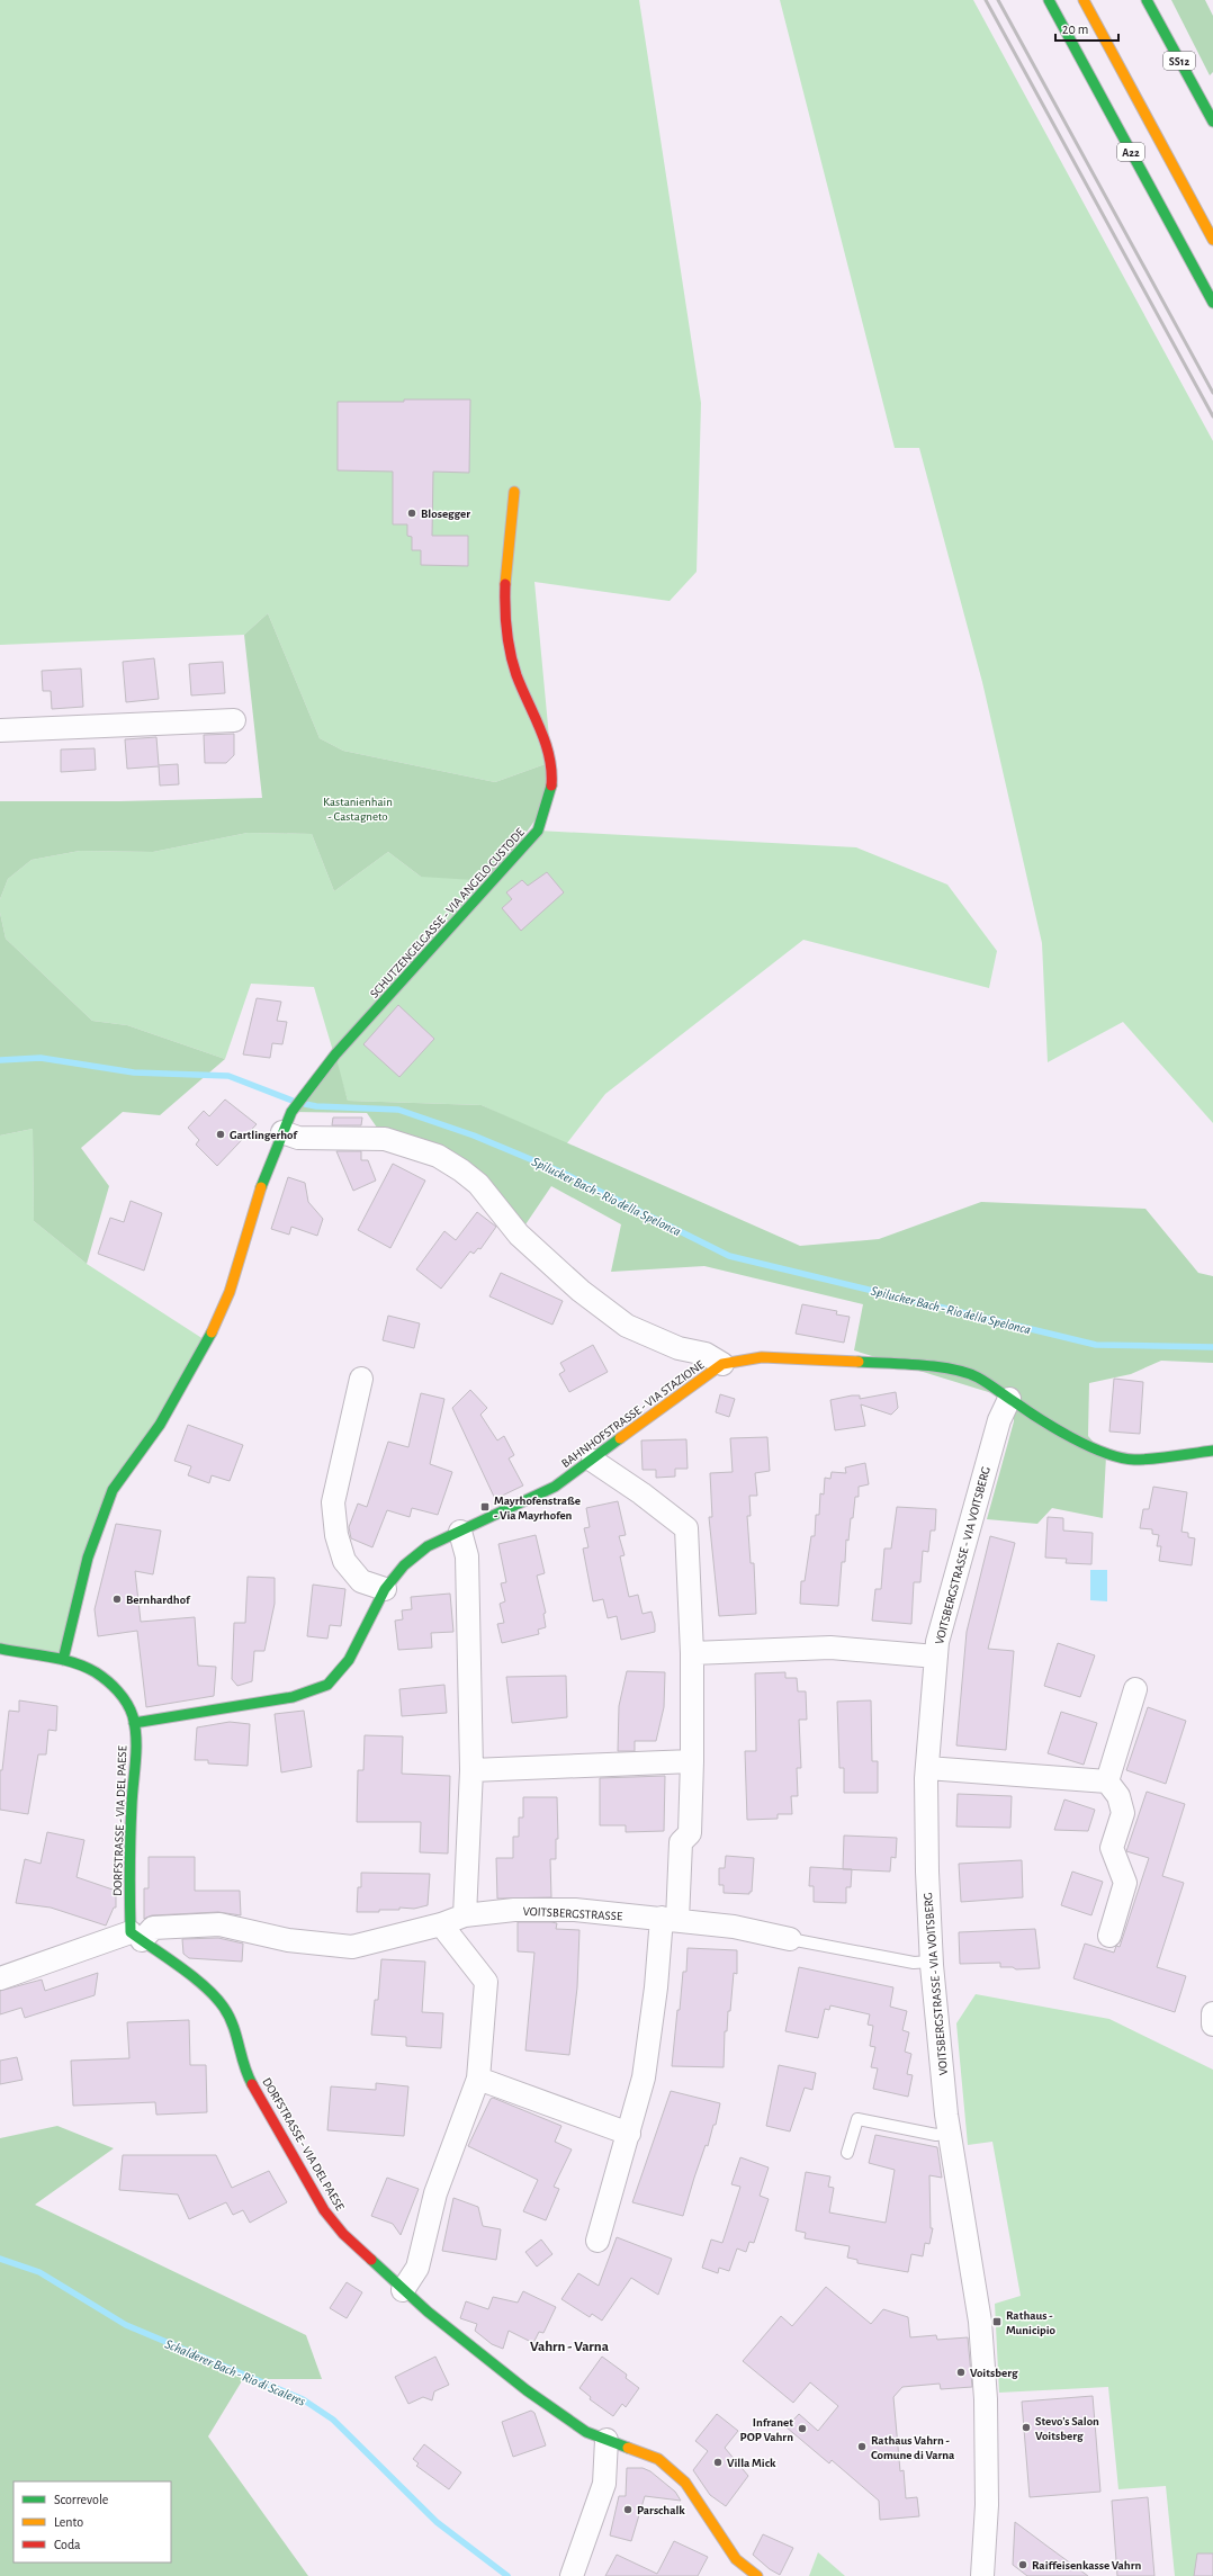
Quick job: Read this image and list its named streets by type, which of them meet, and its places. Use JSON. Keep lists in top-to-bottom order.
{
  "streets": {
    "main road": [
      "SS12",
      "A22",
      "SCHUTZENGELGASSE - VIA ANGELO CUSTODE",
      "BAHNHOFSTRASSE - VIA STAZIONE",
      "DORFSTRASSE - VIA DEL PAESE"
    ],
    "street": ["VOITSBERGSTRASSE - VIA VOITSBERG", "VOITSBERGSTRASSE"]
  },
  "crossings": [
    ["BAHNHOFSTRASSE - VIA STAZIONE", "VOITSBERGSTRASSE - VIA VOITSBERG"],
    ["BAHNHOFSTRASSE - VIA STAZIONE", "DORFSTRASSE - VIA DEL PAESE"],
    ["VOITSBERGSTRASSE - VIA VOITSBERG", "VOITSBERGSTRASSE"],
    ["DORFSTRASSE - VIA DEL PAESE", "VOITSBERGSTRASSE"]
  ],
  "districts": ["Vahrn - Varna"],
  "water": ["Spilucker Bach - Rio della Spelonca", "Schalderer Bach - Rio di Scaleres"],
  "parks": ["Kastanienhain - Castagneto"],
  "places": {
    "other": [
      "Blosegger",
      "Gartlingerhof",
      "Bernhardhof",
      "Voitsberg",
      "Stevo's Salon Voitsberg",
      "Infranet POP Vahrn",
      "Rathaus Vahrn - Comune di Varna",
      "Villa Mick",
      "Parschalk",
      "Raiffeisenkasse Vahrn"
    ],
    "transit": ["Mayrhofenstraße - Via Mayrhofen", "Rathaus - Municipio"]
  },
  "legend": ["Scorrevole", "Lento", "Coda"],
  "scale_bar": "20 m"
}
